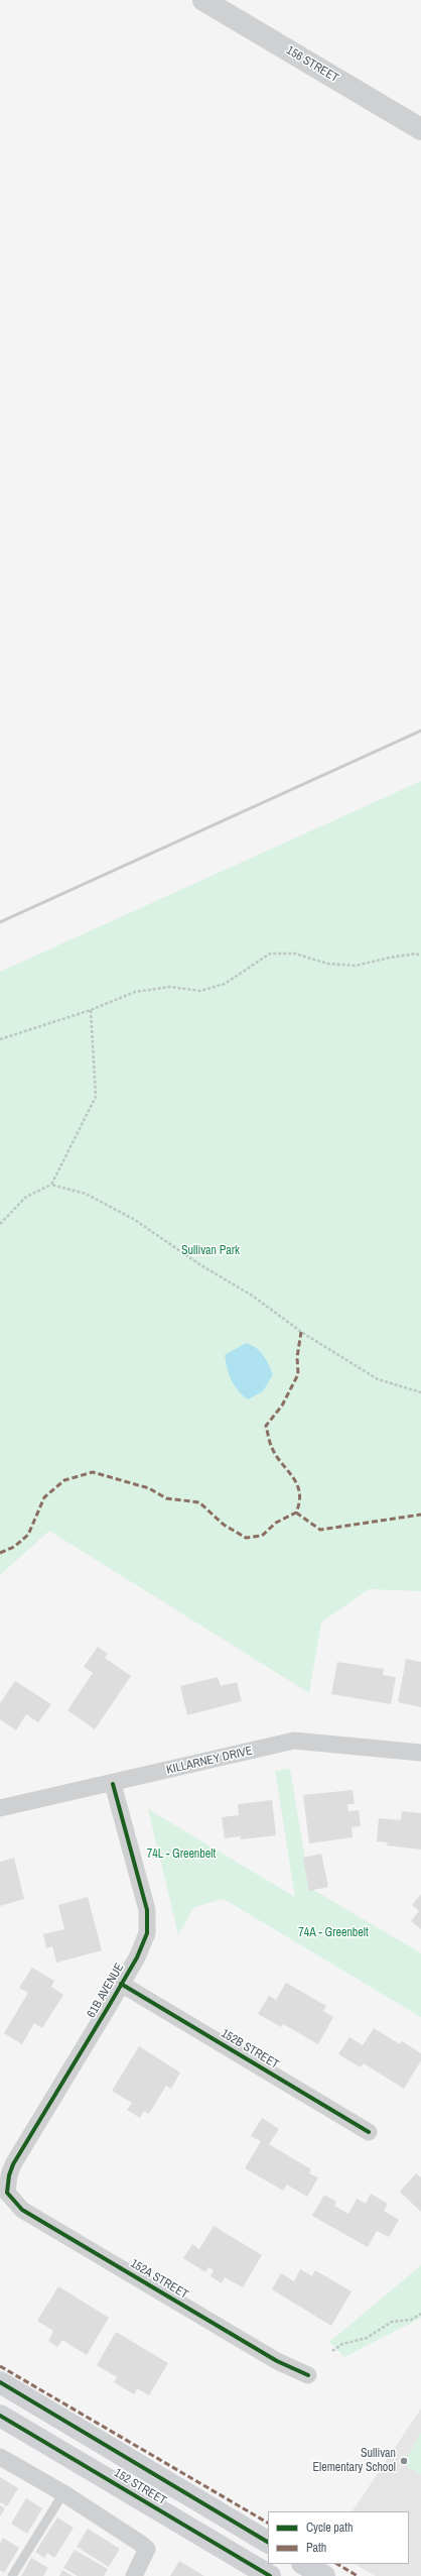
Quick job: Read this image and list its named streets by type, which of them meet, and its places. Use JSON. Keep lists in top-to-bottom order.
{
  "streets": {
    "main road": ["152 STREET"],
    "street": [
      "156 STREET",
      "KILLARNEY DRIVE",
      "61B AVENUE",
      "152B STREET",
      "152A STREET"
    ]
  },
  "crossings": [
    ["KILLARNEY DRIVE", "61B AVENUE"],
    ["61B AVENUE", "152B STREET"],
    ["61B AVENUE", "152A STREET"]
  ],
  "parks": ["Sullivan Park", "74L - Greenbelt", "74A - Greenbelt"],
  "places": ["Sullivan Elementary School"],
  "legend": ["Cycle path", "Path"]
}
